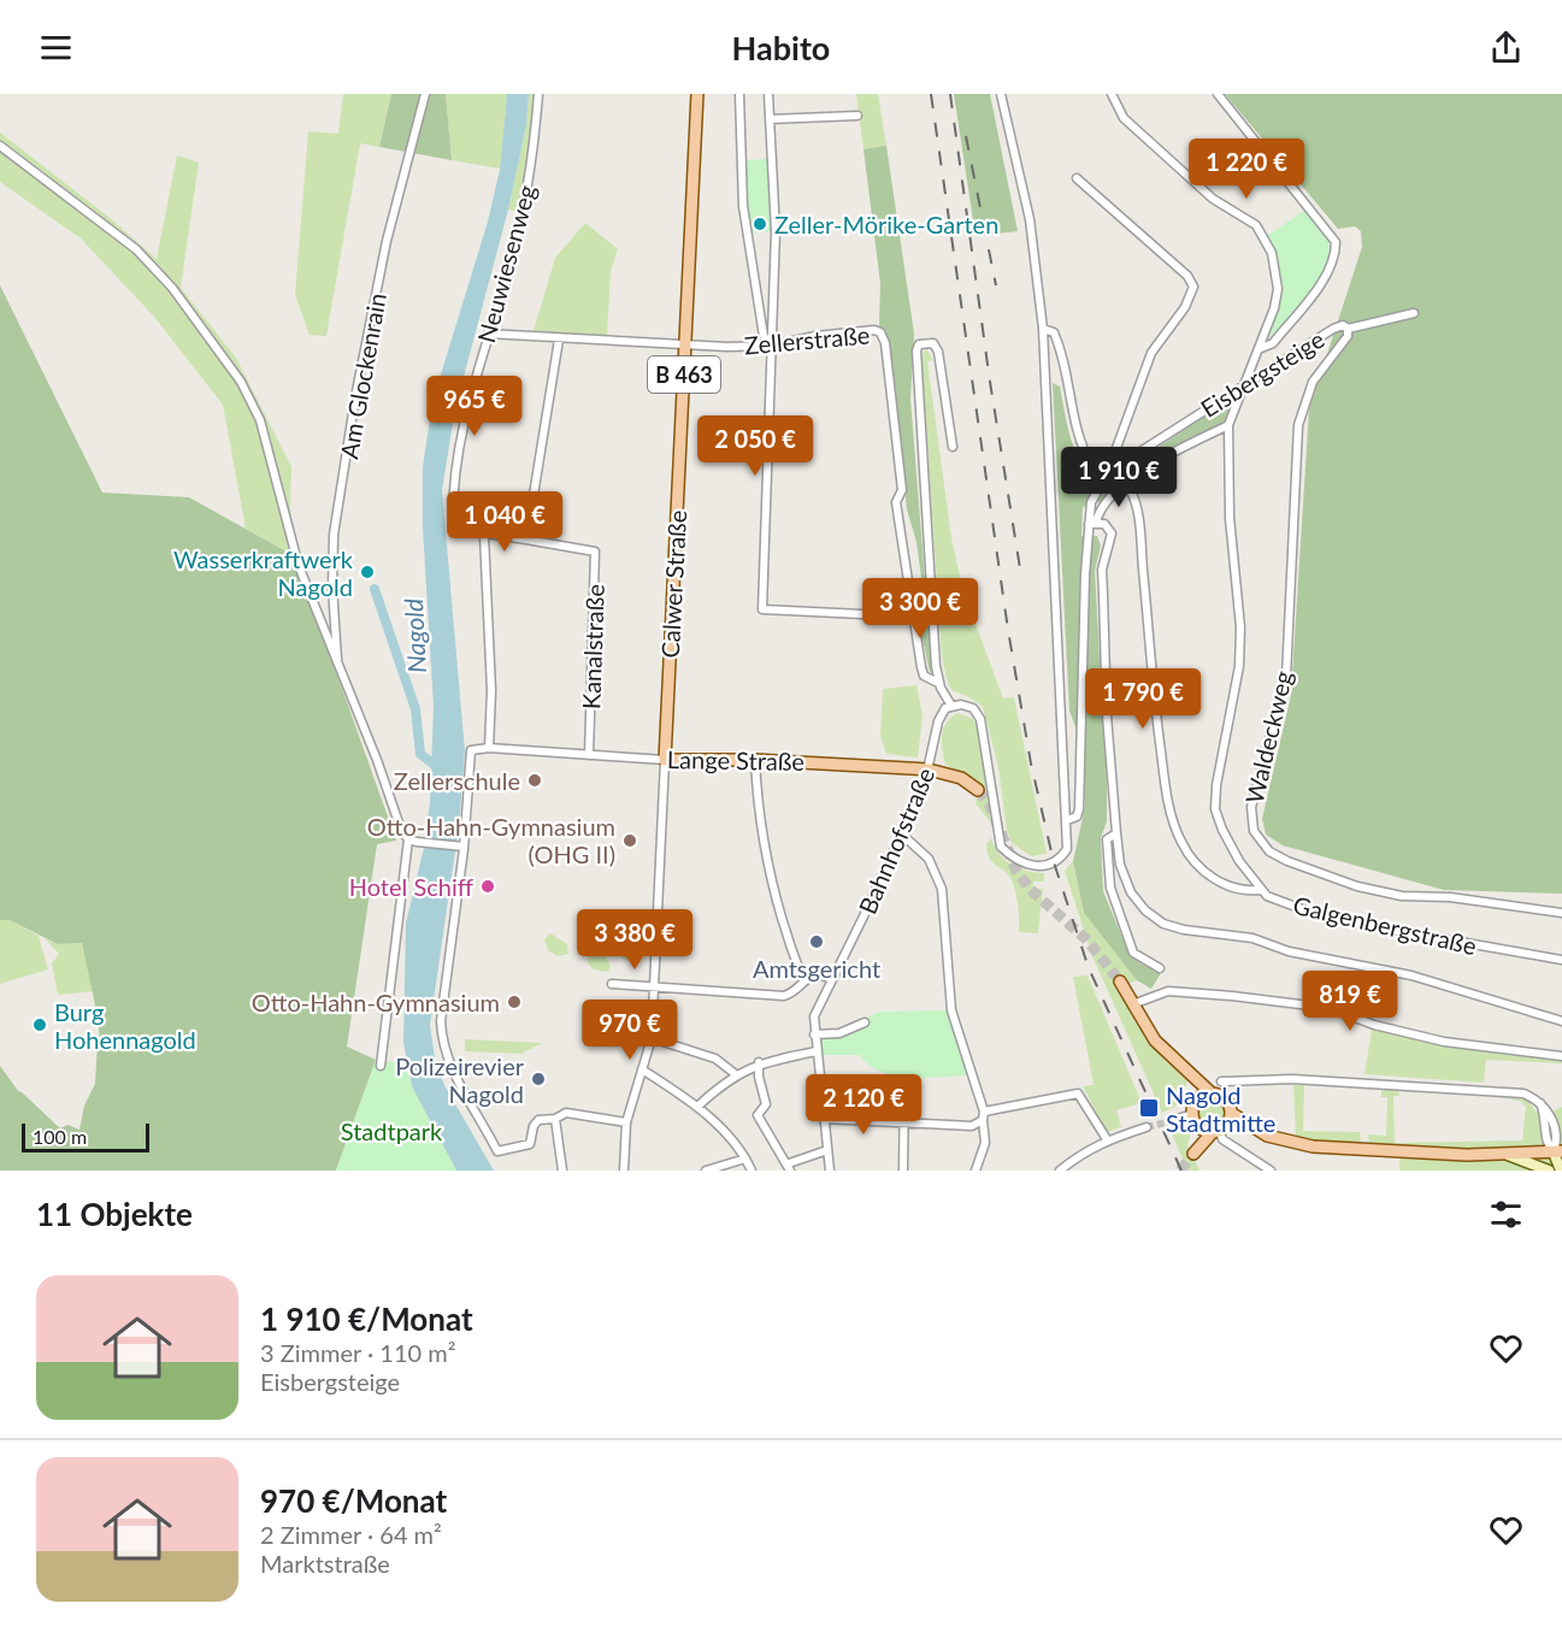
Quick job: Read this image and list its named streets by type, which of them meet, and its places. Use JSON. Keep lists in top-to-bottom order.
{
  "streets": {
    "main road": ["B 463", "Calwer Straße", "Lange Straße"],
    "street": [
      "Neuwiesenweg",
      "Zellerstraße",
      "Eisbergsteige",
      "Am Glockenrain",
      "Kanalstraße",
      "Waldeckweg",
      "Bahnhofstraße",
      "Galgenbergstraße"
    ]
  },
  "crossings": [
    ["Neuwiesenweg", "Zellerstraße"],
    ["Neuwiesenweg", "Kanalstraße"],
    ["Zellerstraße", "Calwer Straße"],
    ["Eisbergsteige", "Waldeckweg"],
    ["Eisbergsteige", "Bahnhofstraße"],
    ["Eisbergsteige", "Galgenbergstraße"],
    ["Calwer Straße", "Lange Straße"],
    ["Kanalstraße", "Lange Straße"],
    ["Lange Straße", "Bahnhofstraße"]
  ],
  "water": ["Nagold"],
  "parks": ["Stadtpark"],
  "places": {
    "other": [
      "Zeller-Mörike-Garten",
      "Wasserkraftwerk Nagold",
      "Zellerschule",
      "Otto-Hahn-Gymnasium (OHG II)",
      "Hotel Schiff",
      "Amtsgericht",
      "Otto-Hahn-Gymnasium",
      "Burg Hohennagold",
      "Polizeirevier Nagold"
    ],
    "transit": ["Nagold Stadtmitte"]
  },
  "scale_bar": "100 m",
  "page": {
    "header": "Habito",
    "price": [
      "1 220 €",
      "965 €",
      "2 050 €",
      "1 910 €",
      "1 040 €",
      "3 300 €",
      "1 790 €",
      "3 380 €",
      "819 €",
      "970 €",
      "2 120 €"
    ],
    "scale": "100 m",
    "heading": "11 Objekte",
    "list": [
      {
        "name": "1 910 €/Monat",
        "note": "3 Zimmer · 110 m² · Eisbergsteige"
      },
      {
        "name": "970 €/Monat",
        "note": "2 Zimmer · 64 m² · Marktstraße"
      }
    ]
  }
}
